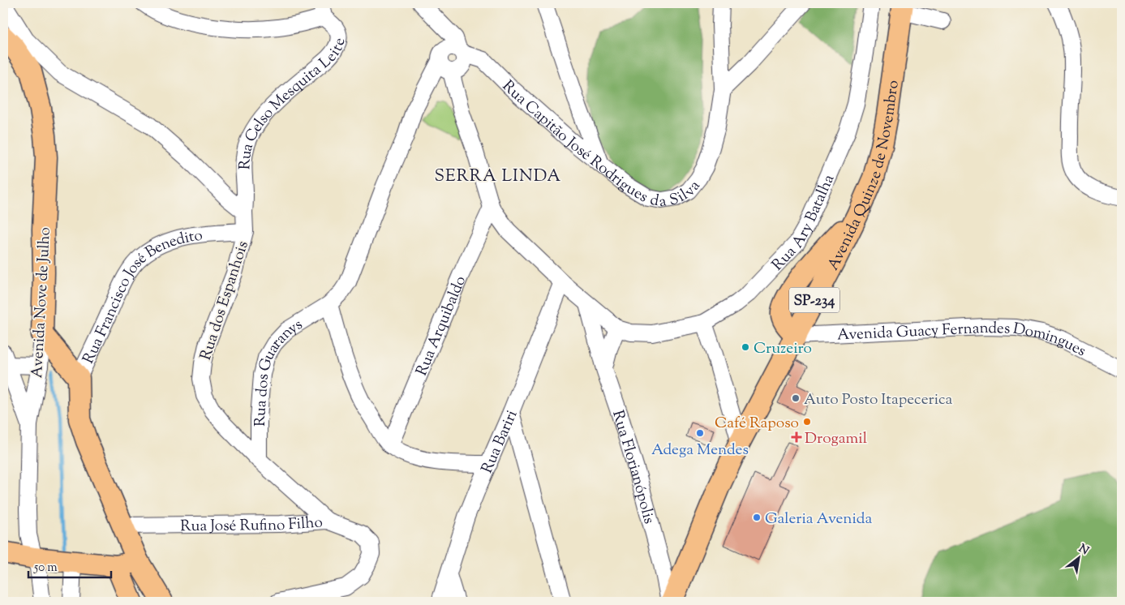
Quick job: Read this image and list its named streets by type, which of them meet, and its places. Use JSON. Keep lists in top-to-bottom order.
{
  "streets": {
    "main road": ["Avenida Quinze de Novembro", "Avenida Nove de Julho"],
    "street": [
      "Rua Celso Mesquita Leite",
      "Rua Capitão José Rodrigues da Silva",
      "Rua Ary Batalha",
      "Rua dos Espanhois",
      "Rua Francisco José Benedito",
      "Rua Arquibaldo",
      "Avenida Guacy Fernandes Domingues",
      "Rua dos Guaranys",
      "Rua Bariri",
      "Rua Florianópolis",
      "Rua José Rufino Filho"
    ]
  },
  "crossings": [
    ["Rua Celso Mesquita Leite", "Rua dos Espanhois"],
    ["Rua Capitão José Rodrigues da Silva", "Rua dos Guaranys"],
    ["Avenida Quinze de Novembro", "Avenida Guacy Fernandes Domingues"],
    ["Rua dos Espanhois", "Rua Francisco José Benedito"],
    ["Rua dos Espanhois", "Rua dos Guaranys"],
    ["Rua dos Espanhois", "Rua José Rufino Filho"]
  ],
  "districts": ["SERRA LINDA"],
  "places": {
    "other": [
      "Cruzeiro",
      "Auto Posto Itapecerica",
      "Café Raposo",
      "Adega Mendes",
      "Galeria Avenida"
    ],
    "health": ["Drogamil"]
  },
  "scale_bar": "50 m",
  "north": "top right"
}
